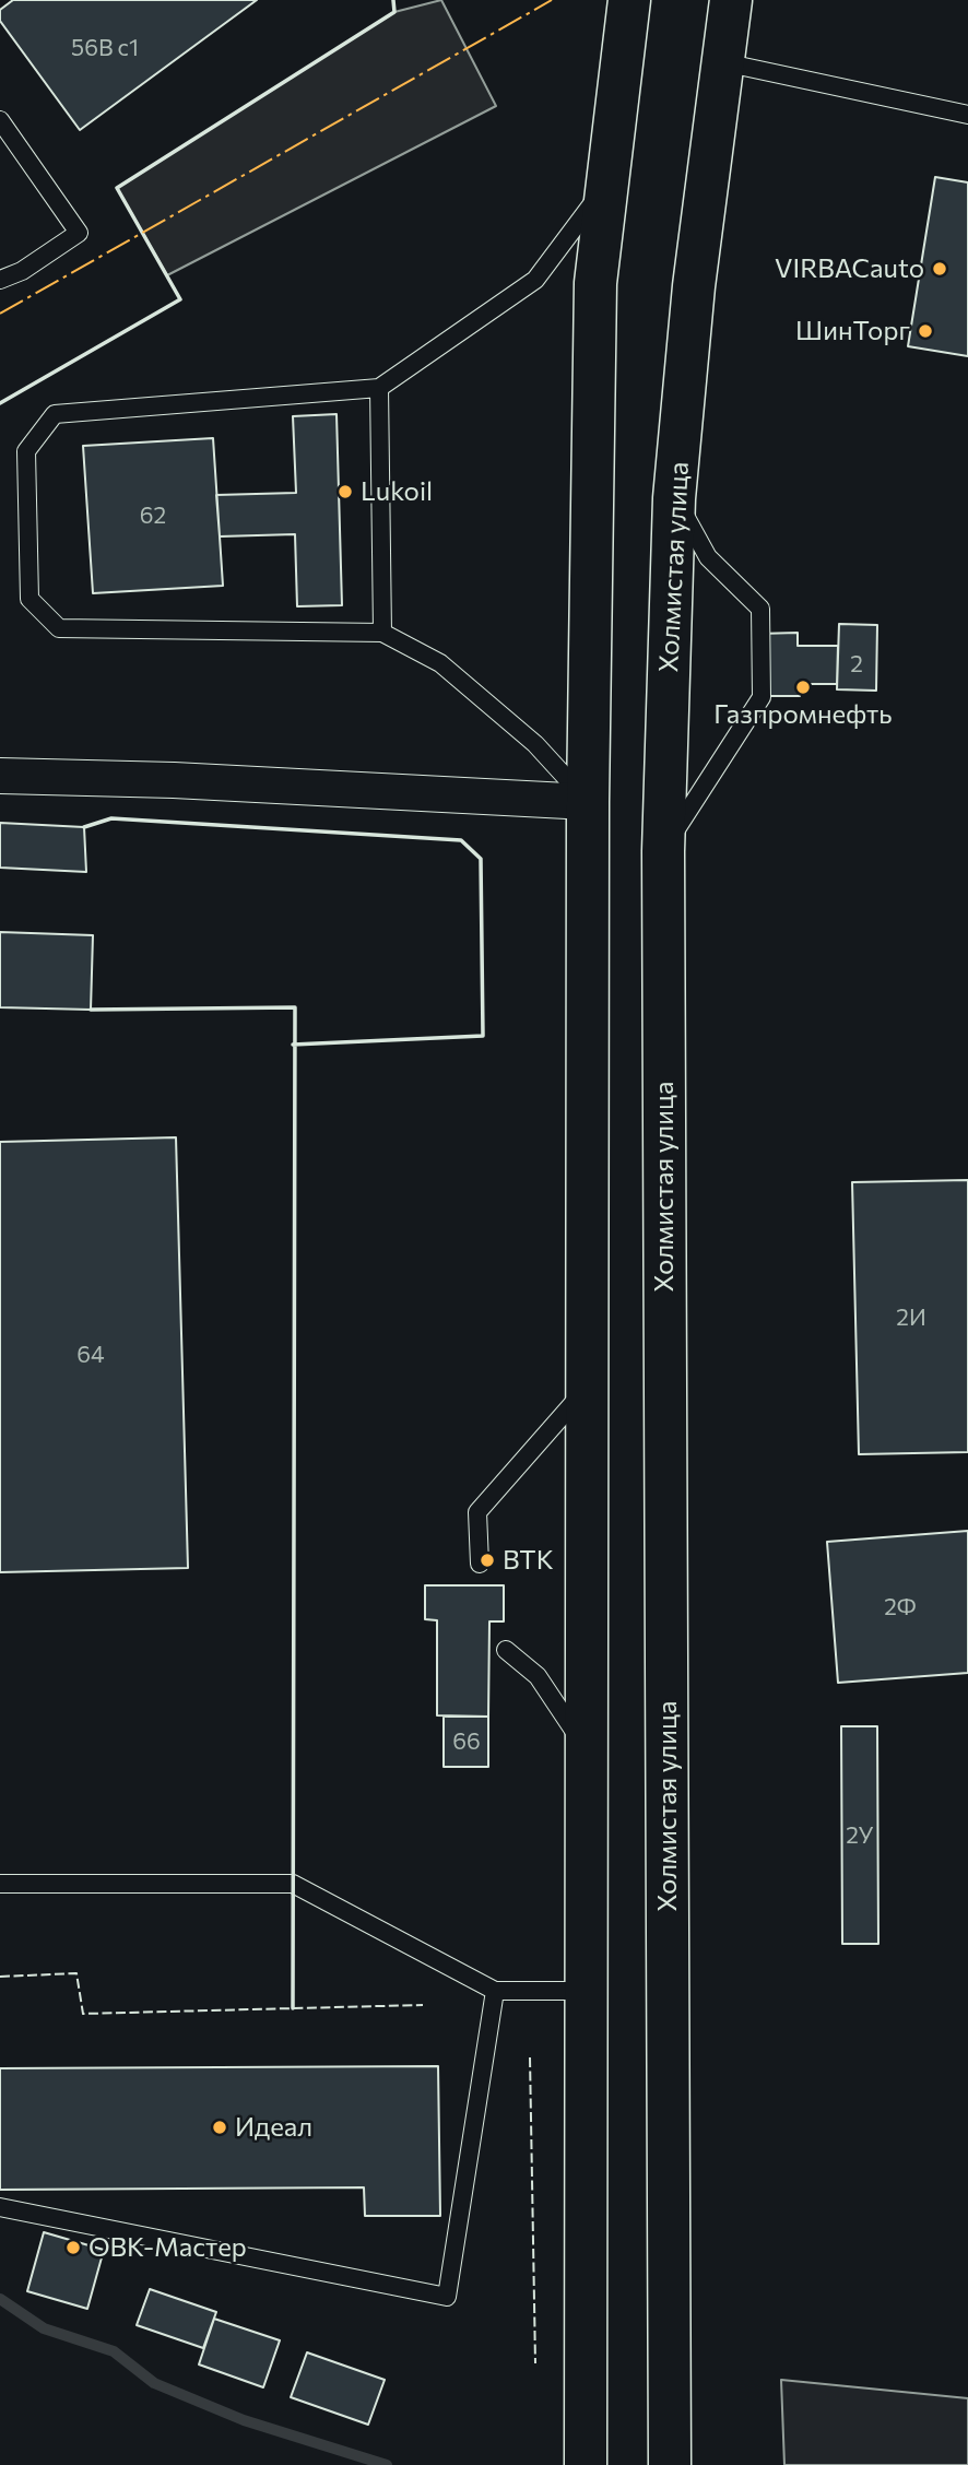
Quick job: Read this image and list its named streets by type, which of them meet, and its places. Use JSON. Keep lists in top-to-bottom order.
{
  "streets": {
    "highway": ["Холмистая улица"]
  },
  "places": [
    "VIRBACauto",
    "ШинТорг",
    "Lukoil",
    "Газпромнефть",
    "ВТК",
    "Идеал",
    "ОВК-Мастер"
  ],
  "house_numbers": [
    "56В с1",
    "62",
    "2",
    "2И",
    "64",
    "2Ф",
    "66",
    "2У"
  ]
}
